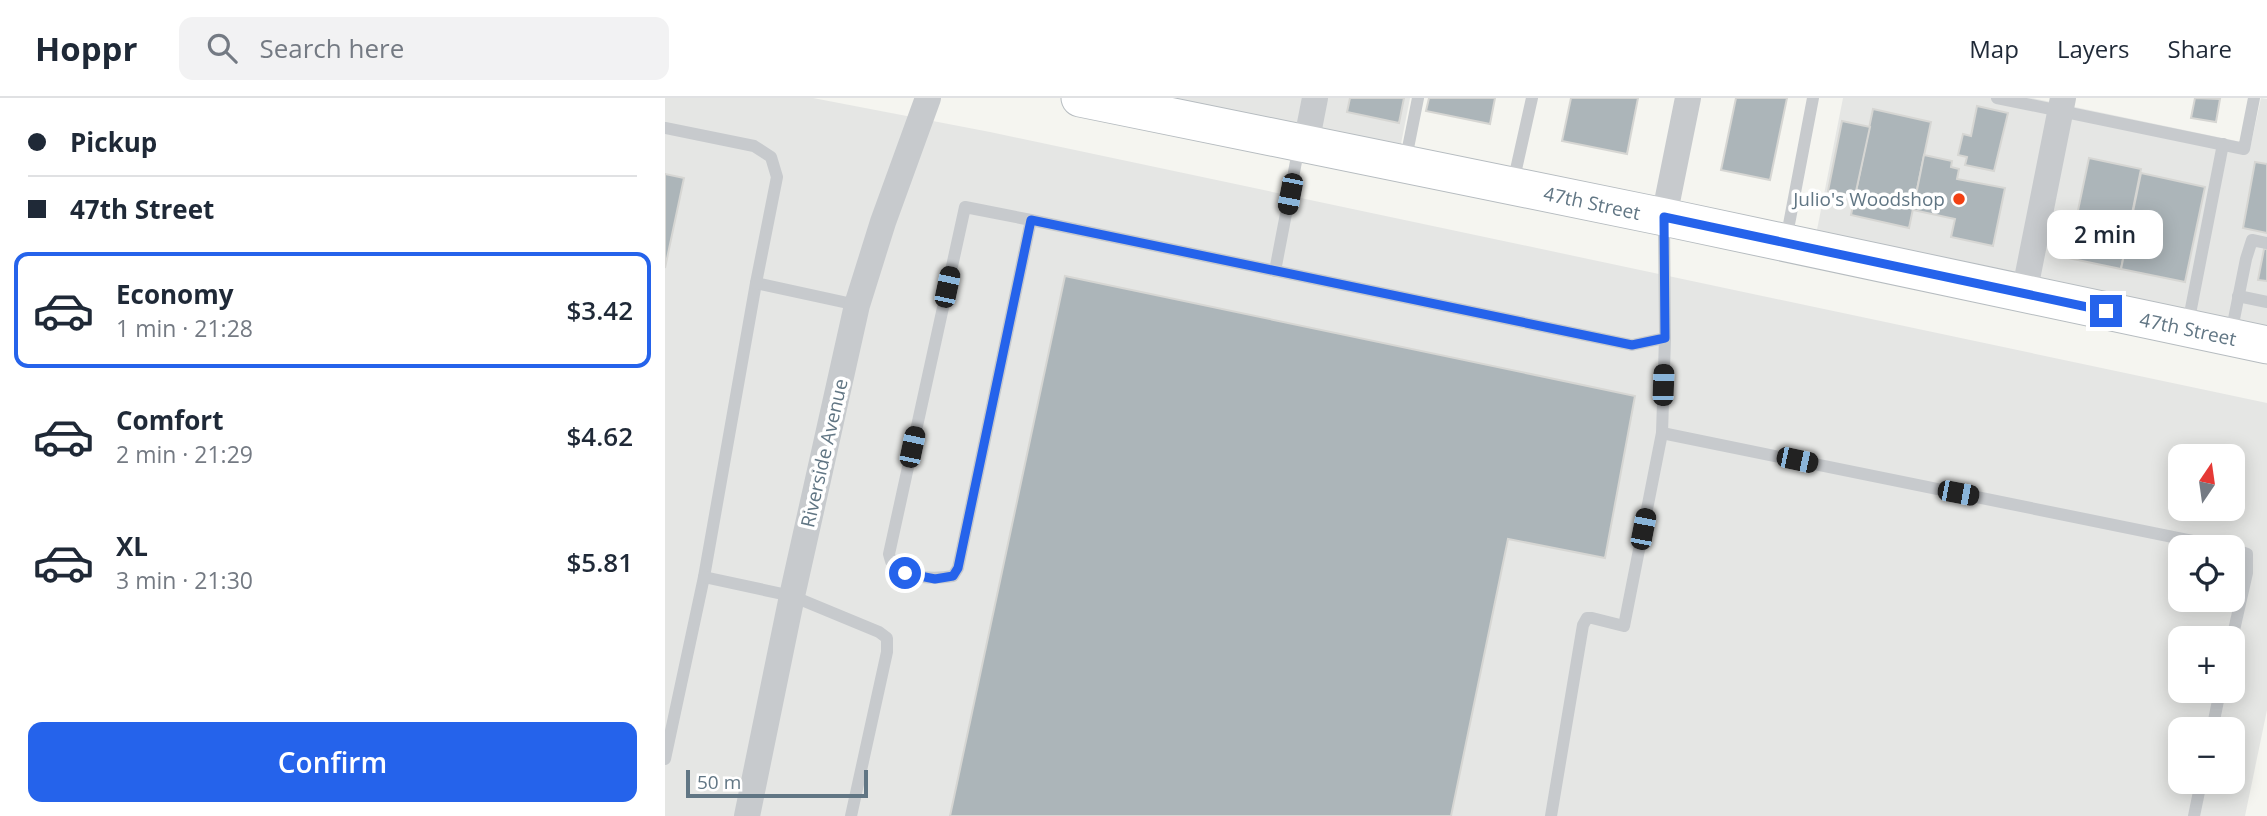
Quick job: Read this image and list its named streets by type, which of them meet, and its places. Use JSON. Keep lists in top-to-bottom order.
{
  "streets": {
    "main road": ["47th Street"],
    "street": ["Riverside Avenue"]
  },
  "places": ["Julio's Woodshop"],
  "scale_bar": "50 m",
  "north": "top",
  "page": {
    "header": "Hoppr",
    "search": "Search here",
    "nav": ["Map", "Layers", "Share"],
    "banner": ["Pickup", "47th Street"],
    "bubble": "2 min",
    "list": [
      {
        "name": "Economy",
        "note": "1 min · 21:28",
        "value": "$3.42"
      },
      {
        "name": "Comfort",
        "note": "2 min · 21:29",
        "value": "$4.62"
      },
      {
        "name": "XL",
        "note": "3 min · 21:30",
        "value": "$5.81"
      }
    ],
    "map_buttons": ["+", "−"],
    "buttons": "Confirm",
    "scale": "50 m"
  }
}
